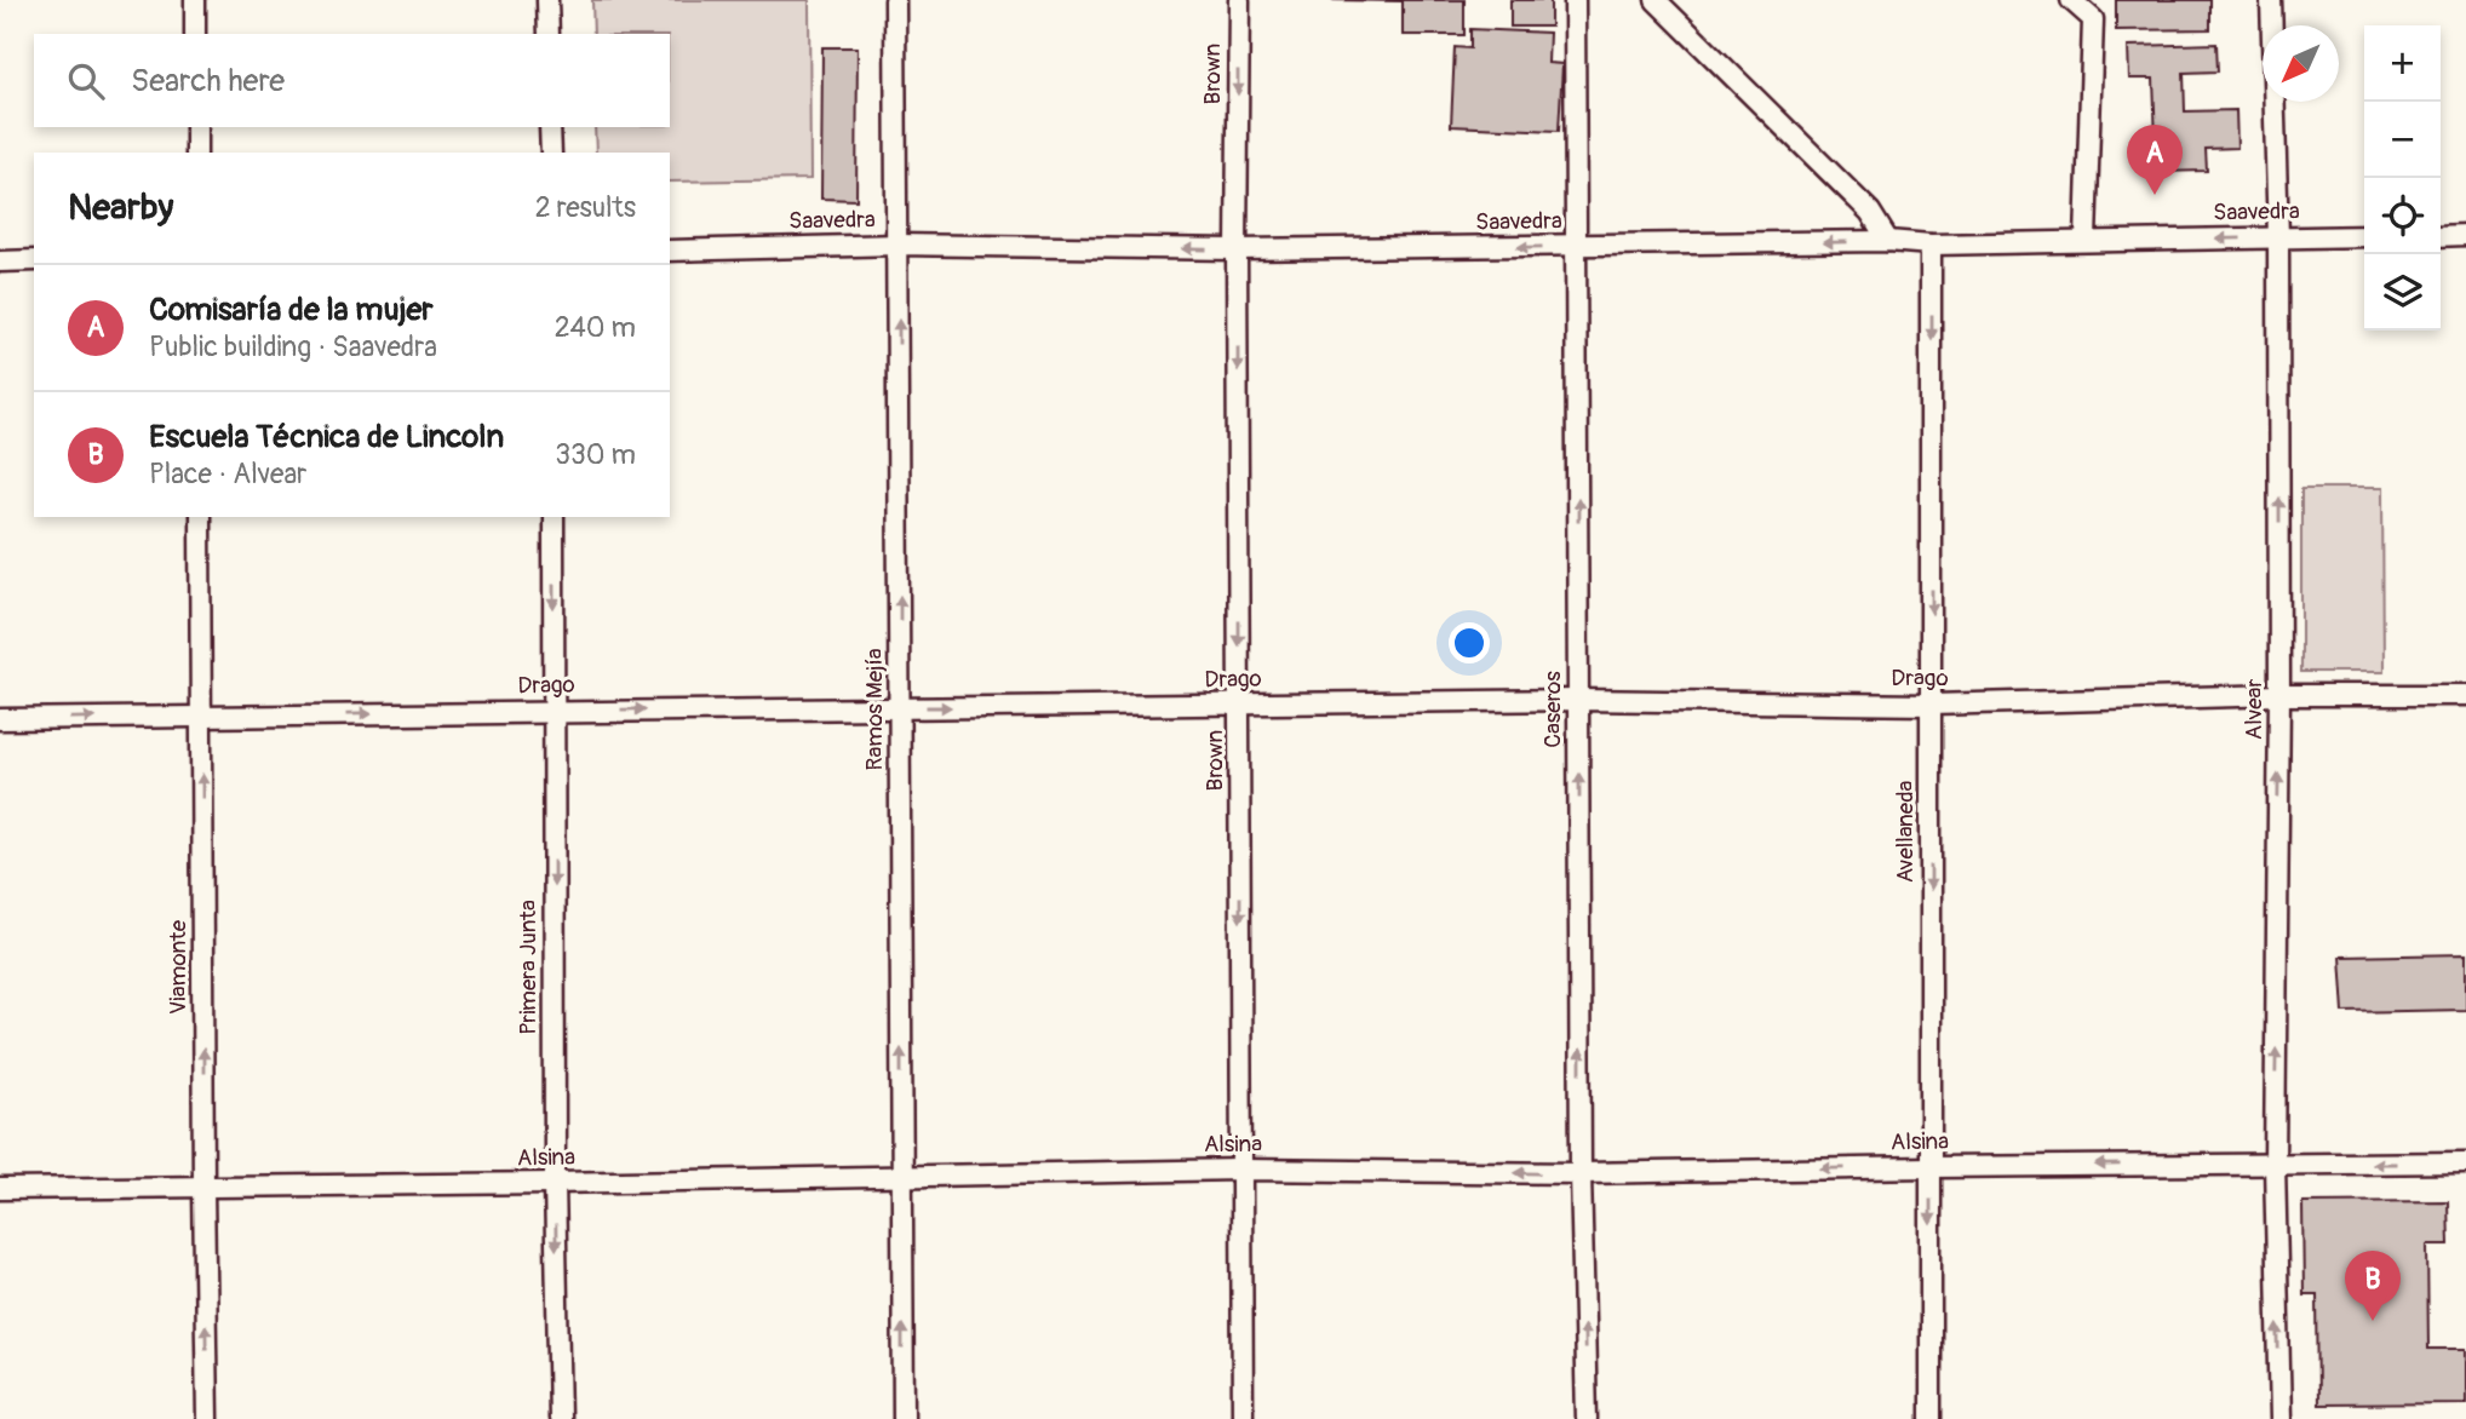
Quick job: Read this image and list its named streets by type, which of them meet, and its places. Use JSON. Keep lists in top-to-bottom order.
{
  "streets": {
    "street": [
      "Brown",
      "Saavedra",
      "Drago",
      "Ramos Mejía",
      "Caseros",
      "Alvear",
      "Avellaneda",
      "Viamonte",
      "Primera Junta",
      "Alsina"
    ]
  },
  "crossings": [
    ["Brown", "Saavedra"],
    ["Brown", "Drago"],
    ["Brown", "Alsina"],
    ["Saavedra", "Ramos Mejía"],
    ["Saavedra", "Caseros"],
    ["Saavedra", "Alvear"],
    ["Saavedra", "Avellaneda"],
    ["Drago", "Ramos Mejía"],
    ["Drago", "Caseros"],
    ["Drago", "Alvear"],
    ["Drago", "Avellaneda"],
    ["Drago", "Viamonte"],
    ["Drago", "Primera Junta"],
    ["Ramos Mejía", "Alsina"],
    ["Caseros", "Alsina"],
    ["Alvear", "Alsina"],
    ["Avellaneda", "Alsina"],
    ["Viamonte", "Alsina"],
    ["Primera Junta", "Alsina"]
  ],
  "one_way": [
    "Brown",
    "Saavedra",
    "Drago",
    "Ramos Mejía",
    "Caseros",
    "Alvear",
    "Avellaneda",
    "Viamonte",
    "Primera Junta",
    "Alsina"
  ],
  "north": "bottom left",
  "page": {
    "map_buttons": ["+", "−"],
    "search": "Search here",
    "pins": ["A", "B"],
    "heading": ["Nearby", "2 results"],
    "list": [
      {
        "mark": "A",
        "name": "Comisaría de la mujer",
        "note": "Public building · Saavedra",
        "value": "240 m"
      },
      {
        "mark": "B",
        "name": "Escuela Técnica de Lincoln",
        "note": "Place · Alvear",
        "value": "330 m"
      }
    ]
  }
}
